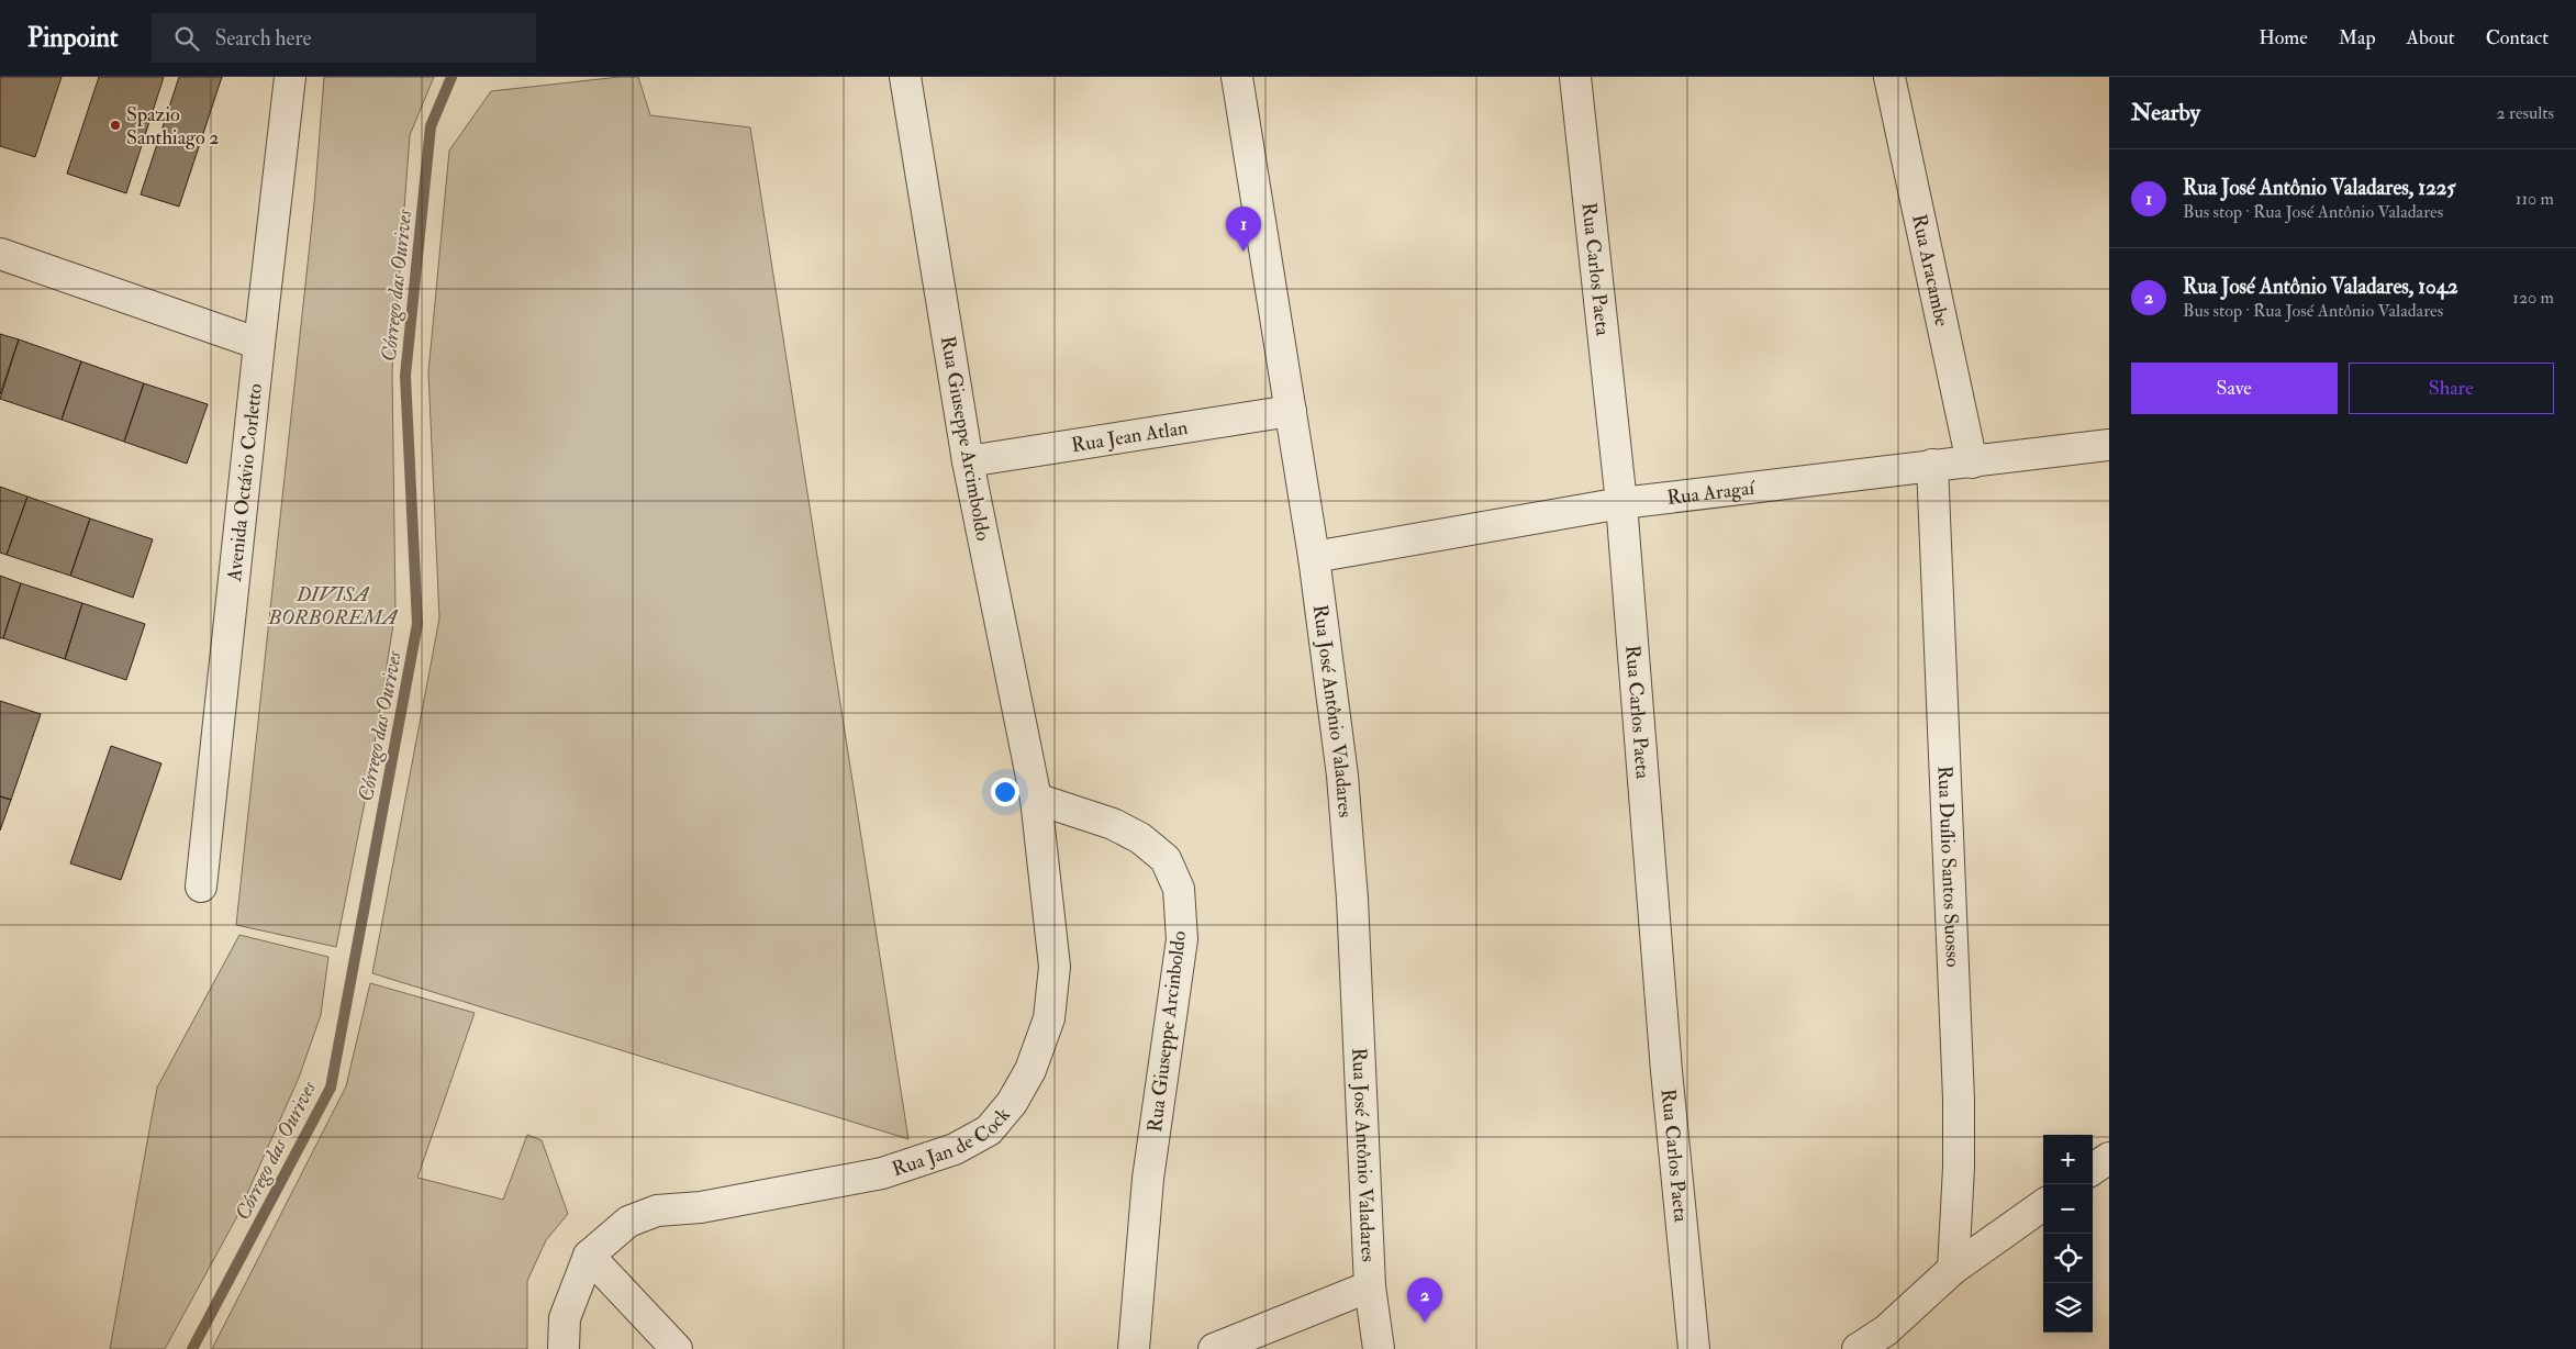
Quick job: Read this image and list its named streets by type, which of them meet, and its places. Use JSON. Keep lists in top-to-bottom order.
{
  "streets": {
    "street": [
      "Rua Carlos Paeta",
      "Rua Aracambe",
      "Rua Jean Atlan",
      "Rua Giuseppe Arcimboldo",
      "Avenida Octávio Corletto",
      "Rua Aragaí",
      "Rua José Antônio Valadares",
      "Rua Duílio Santos Suosso",
      "Rua Giuseppe Arcinboldo",
      "Rua Jan de Cock"
    ]
  },
  "crossings": [
    ["Rua Carlos Paeta", "Rua Aragaí"],
    ["Rua Aracambe", "Rua Aragaí"],
    ["Rua Jean Atlan", "Rua Giuseppe Arcimboldo"],
    ["Rua Jean Atlan", "Rua José Antônio Valadares"],
    ["Rua Giuseppe Arcimboldo", "Rua Giuseppe Arcinboldo"],
    ["Rua Giuseppe Arcimboldo", "Rua Jan de Cock"],
    ["Rua Aragaí", "Rua José Antônio Valadares"],
    ["Rua Aragaí", "Rua Duílio Santos Suosso"],
    ["Rua Giuseppe Arcinboldo", "Rua Jan de Cock"]
  ],
  "water": ["Córrego das Ourives"],
  "parks": ["DIVISA BORBOREMA"],
  "places": ["Spazio Santhiago 2"],
  "page": {
    "header": "Pinpoint",
    "search": "Search here",
    "nav": [
      "Home",
      "Map",
      "About",
      "Contact"
    ],
    "heading": ["Nearby", "2 results"],
    "list": [
      {
        "mark": "1",
        "name": "Rua José Antônio Valadares, 1225",
        "note": "Bus stop · Rua José Antônio Valadares",
        "value": "110 m"
      },
      {
        "mark": "2",
        "name": "Rua José Antônio Valadares, 1042",
        "note": "Bus stop · Rua José Antônio Valadares",
        "value": "120 m"
      }
    ],
    "pins": ["1", "2"],
    "buttons": ["Save", "Share"],
    "map_buttons": ["+", "−"]
  }
}
